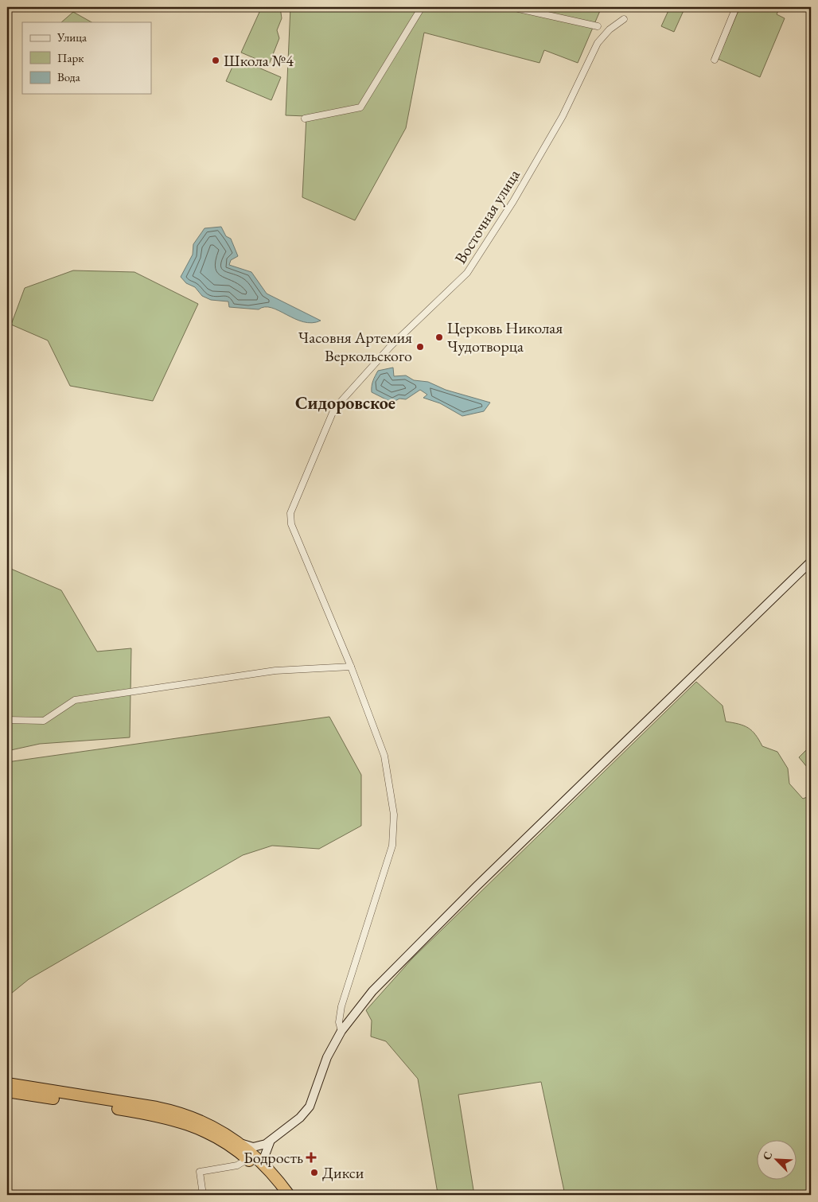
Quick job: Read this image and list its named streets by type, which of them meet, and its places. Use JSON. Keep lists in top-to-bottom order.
{
  "streets": {
    "street": ["Восточная улица"]
  },
  "districts": ["Сидоровское"],
  "places": {
    "other": [
      "Школа №4",
      "Церковь Николая Чудотворца",
      "Часовня Артемия Веркольского",
      "Дикси"
    ],
    "health": ["Бодрость"]
  },
  "legend": ["Улица", "Парк", "Вода"],
  "north": "top left"
}
